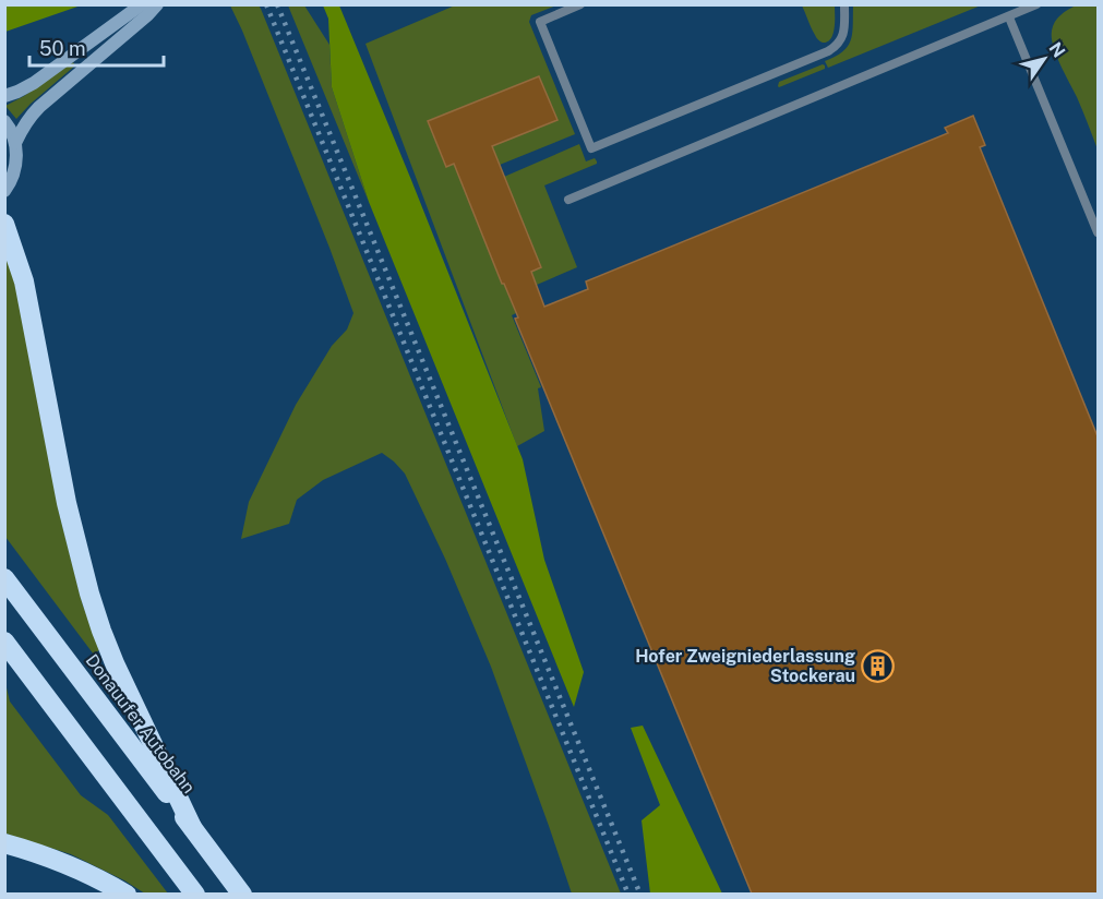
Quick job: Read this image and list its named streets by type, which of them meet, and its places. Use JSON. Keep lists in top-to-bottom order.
{
  "streets": {
    "highway": ["Donauufer Autobahn"]
  },
  "places": {
    "building": ["Hofer Zweigniederlassung Stockerau"]
  },
  "scale_bar": "50 m",
  "north": "top right"
}
